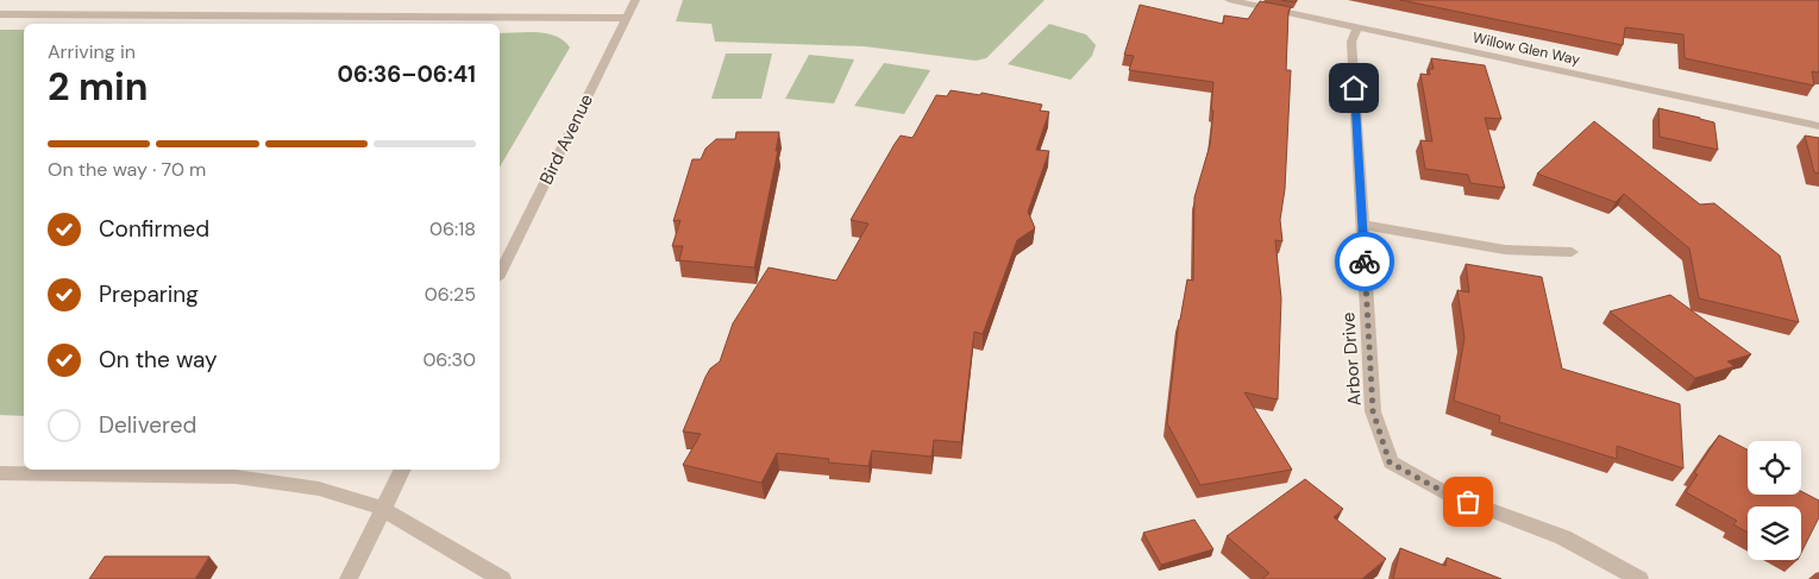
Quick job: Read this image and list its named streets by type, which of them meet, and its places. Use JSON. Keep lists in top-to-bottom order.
{
  "streets": {
    "street": ["Willow Glen Way", "Bird Avenue", "Arbor Drive"]
  },
  "crossings": [
    ["Willow Glen Way", "Arbor Drive"]
  ],
  "page": {
    "heading": ["2 min", "Arriving in", "06:36–06:41"],
    "bar": "On the way · 70 m",
    "list": [
      ["Confirmed", "06:18"],
      ["Preparing", "06:25"],
      ["On the way", "06:30"],
      "Delivered"
    ]
  }
}
